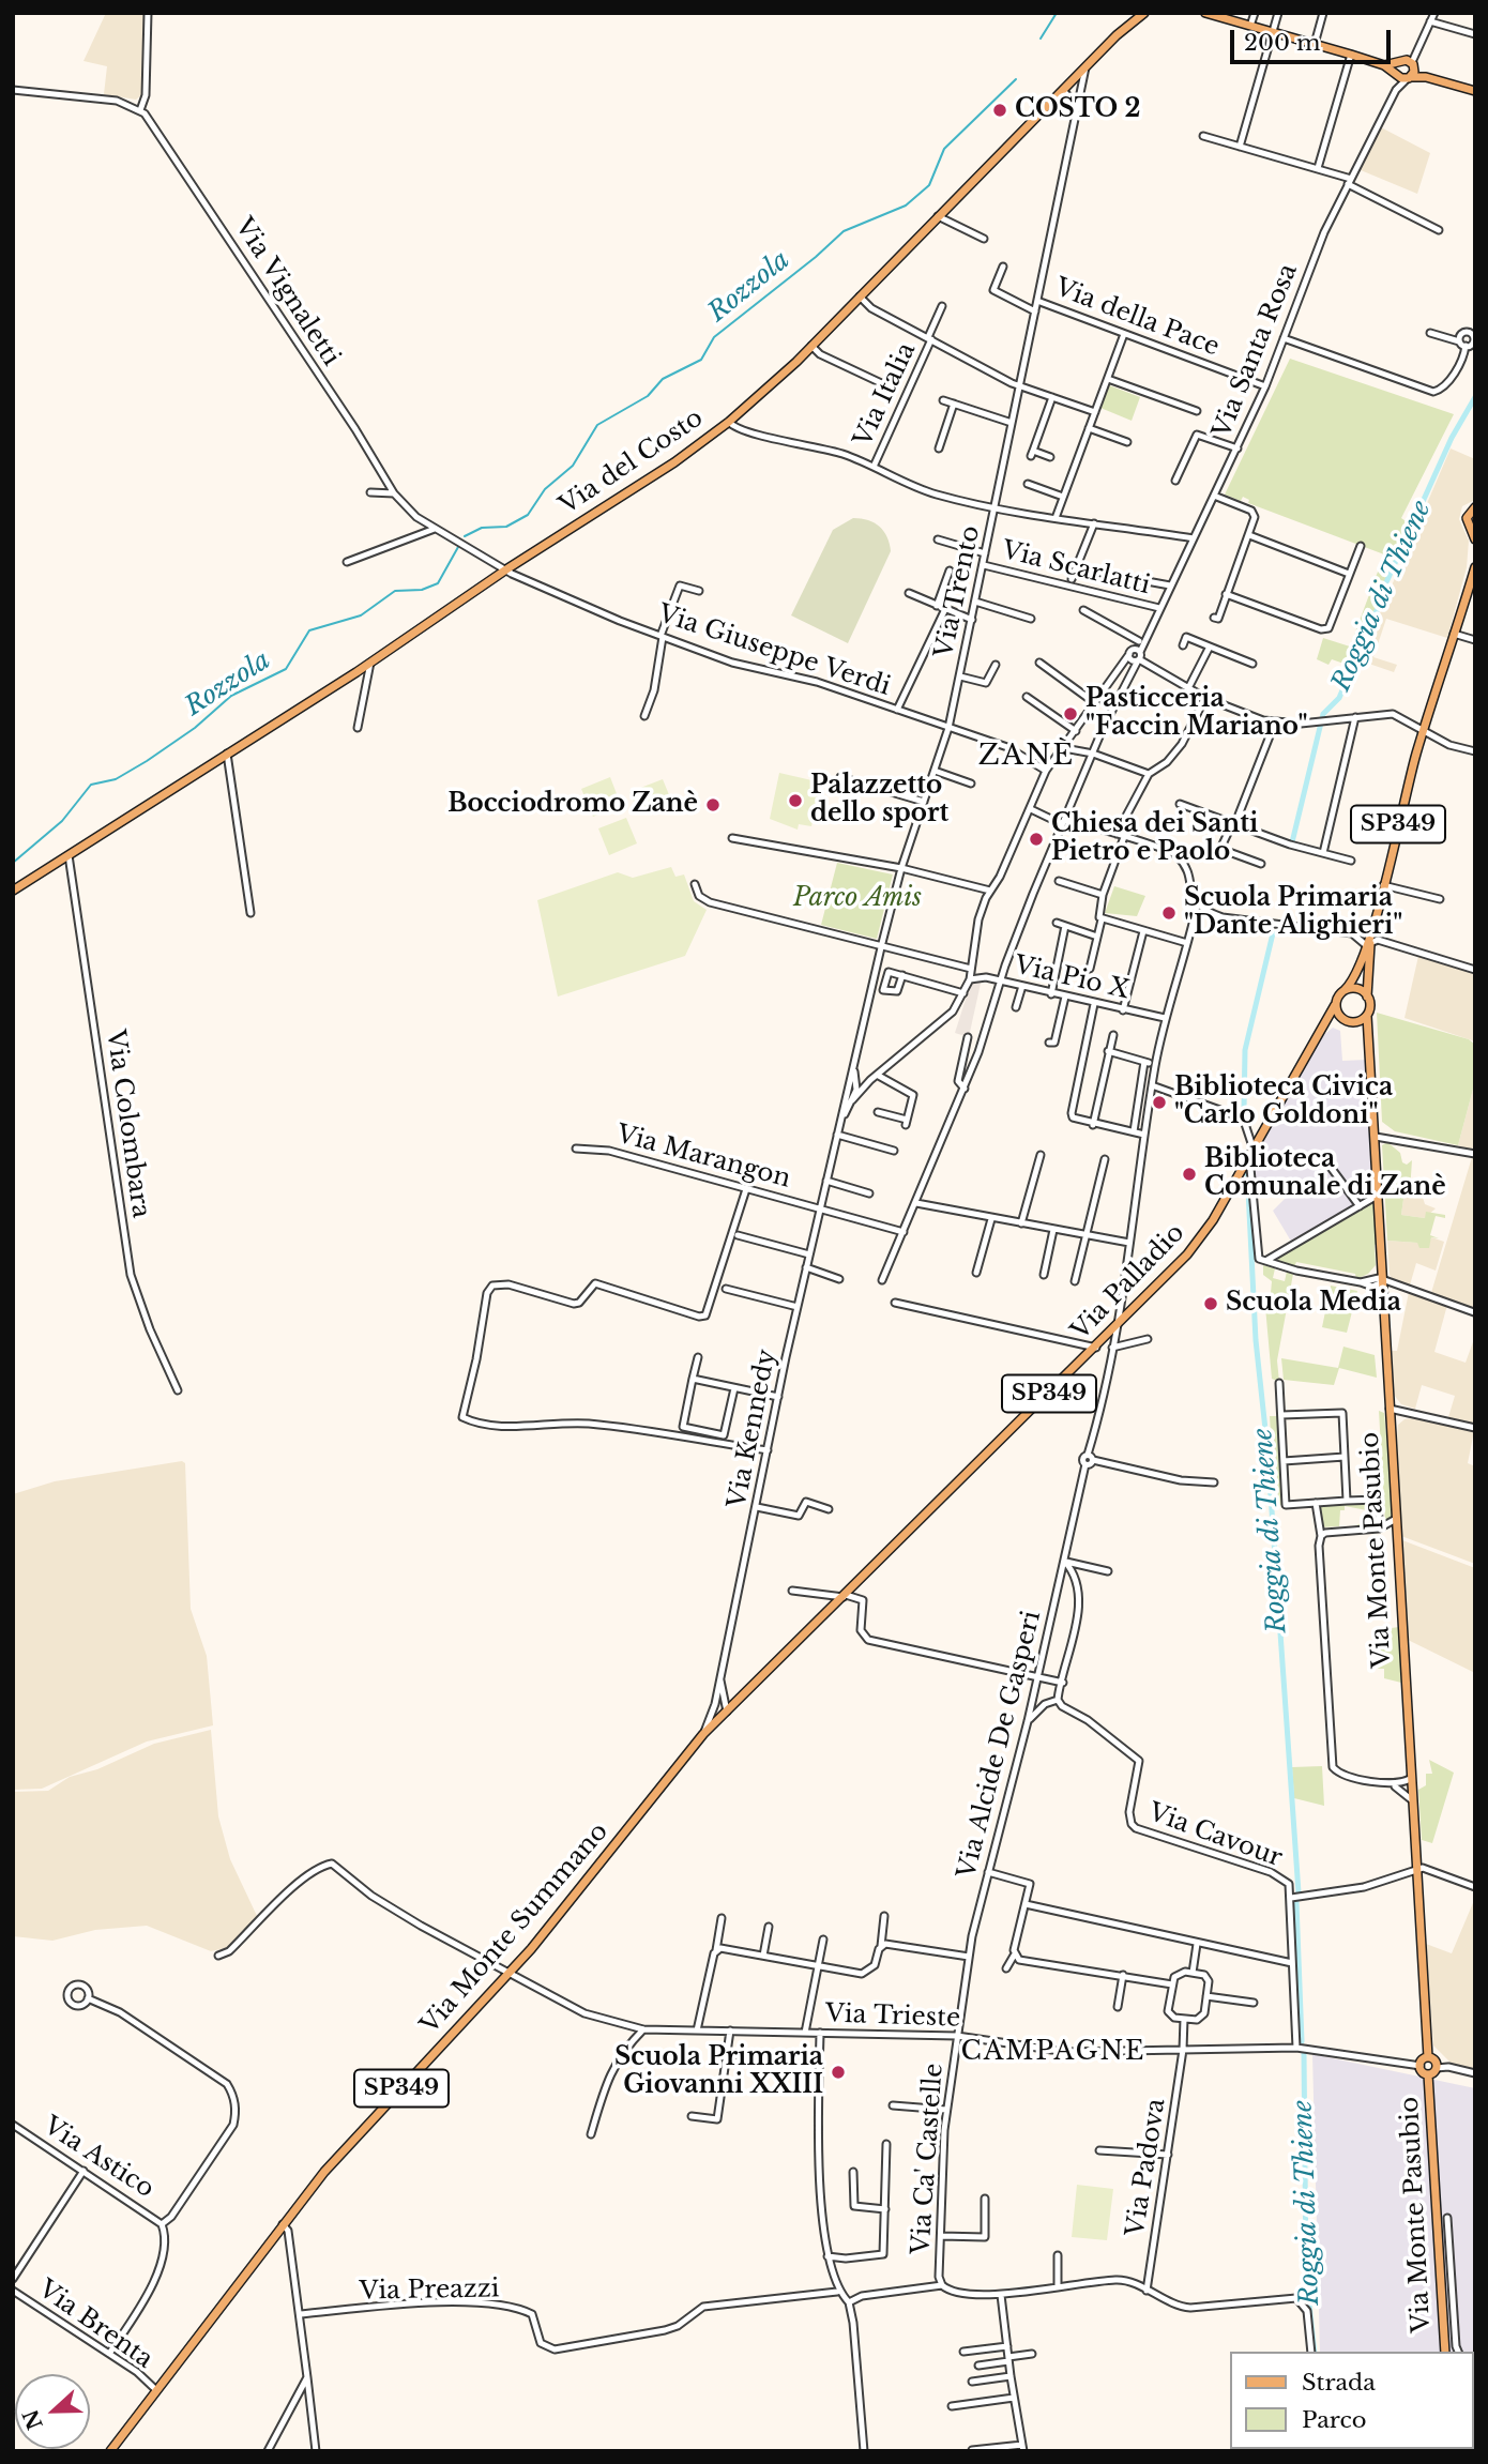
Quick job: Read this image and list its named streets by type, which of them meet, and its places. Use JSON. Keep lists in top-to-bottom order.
{
  "streets": {
    "main road": [
      "Via del Costo",
      "SP349",
      "Via Palladio",
      "Via Monte Pasubio",
      "Via Monte Summano"
    ],
    "street": [
      "Via Vignaletti",
      "Via della Pace",
      "Via Santa Rosa",
      "Via Italia",
      "Via Scarlatti",
      "Via Trento",
      "Via Giuseppe Verdi",
      "Via Pio X",
      "Via Colombara",
      "Via Marangon",
      "Via Kennedy",
      "Via Alcide De Gasperi",
      "Via Cavour",
      "Via Trieste",
      "Via Astico",
      "Via Ca' Castelle",
      "Via Padova",
      "Via Preazzi",
      "Via Brenta"
    ]
  },
  "crossings": [
    ["Via Vignaletti", "Via del Costo"],
    ["Via Vignaletti", "Via Giuseppe Verdi"],
    ["Via della Pace", "Via Santa Rosa"],
    ["Via della Pace", "Via Trento"],
    ["Via Santa Rosa", "Via Scarlatti"],
    ["Via del Costo", "Via Trento"],
    ["Via del Costo", "Via Giuseppe Verdi"],
    ["Via del Costo", "Via Colombara"],
    ["Via Scarlatti", "Via Trento"],
    ["Via Trento", "Via Giuseppe Verdi"],
    ["Via Trento", "Via Kennedy"],
    ["SP349", "Via Palladio"],
    ["SP349", "Via Monte Pasubio"],
    ["Via Pio X", "Via Alcide De Gasperi"],
    ["Via Marangon", "Via Kennedy"],
    ["Via Palladio", "Via Alcide De Gasperi"],
    ["Via Palladio", "Via Monte Summano"],
    ["Via Kennedy", "Via Monte Summano"],
    ["Via Monte Pasubio", "Via Trieste"],
    ["Via Alcide De Gasperi", "Via Trieste"],
    ["Via Alcide De Gasperi", "Via Ca' Castelle"],
    ["Via Cavour", "Via Trieste"],
    ["Via Monte Summano", "Via Trieste"],
    ["Via Monte Summano", "Via Brenta"],
    ["Via Trieste", "Via Ca' Castelle"],
    ["Via Trieste", "Via Padova"],
    ["Via Astico", "Via Brenta"]
  ],
  "districts": ["ZANÈ", "CAMPAGNE"],
  "water": ["Rozzola", "Roggia di Thiene"],
  "parks": ["Parco Amis"],
  "places": [
    "COSTO 2",
    "Pasticceria \"Faccin Mariano\"",
    "Palazzetto dello sport",
    "Bocciodromo Zanè",
    "Chiesa dei Santi Pietro e Paolo",
    "Scuola Primaria \"Dante Alighieri\"",
    "Biblioteca Civica \"Carlo Goldoni\"",
    "Biblioteca Comunale di Zanè",
    "Scuola Media",
    "Scuola Primaria Giovanni XXIII"
  ],
  "legend": ["Strada", "Parco"],
  "scale_bar": "200 m",
  "north": "left"
}
